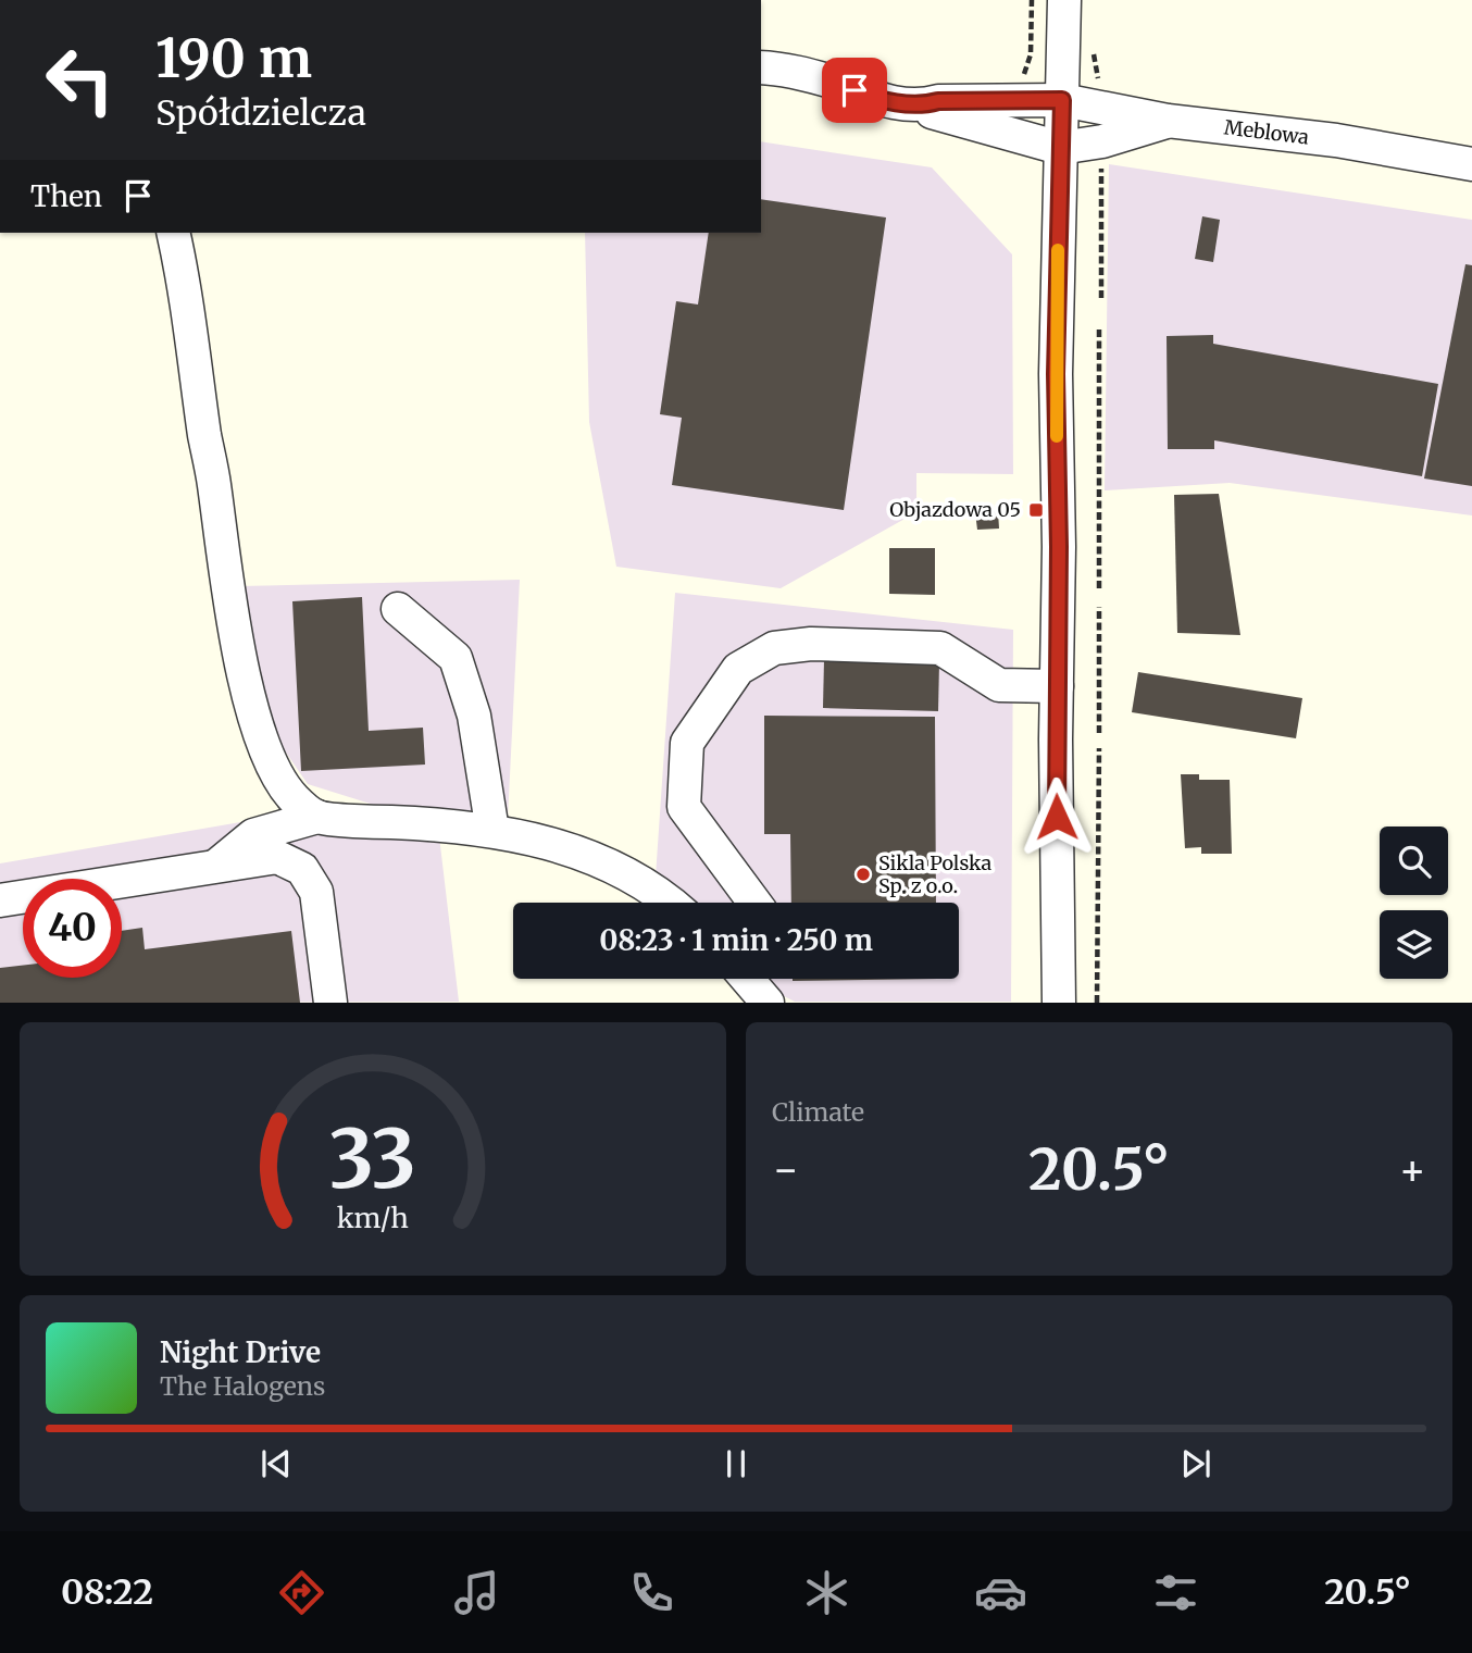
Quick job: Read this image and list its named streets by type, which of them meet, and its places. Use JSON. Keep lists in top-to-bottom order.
{
  "streets": {
    "street": ["Meblowa"]
  },
  "places": {
    "transit": ["Objazdowa 05"],
    "other": ["Sikla Polska Sp. z o.o."]
  },
  "page": {
    "turn": ["190 m", "Spółdzielcza"],
    "then": "Then",
    "limit": "40",
    "trip": "08:23 · 1 min · 250 m",
    "tile": "Climate",
    "heat": ["−", "20.5°", "+"],
    "song": ["Night Drive", "The Halogens"],
    "tabs": ["08:22", "20.5°"],
    "gauge": ["33", "km/h"]
  }
}
